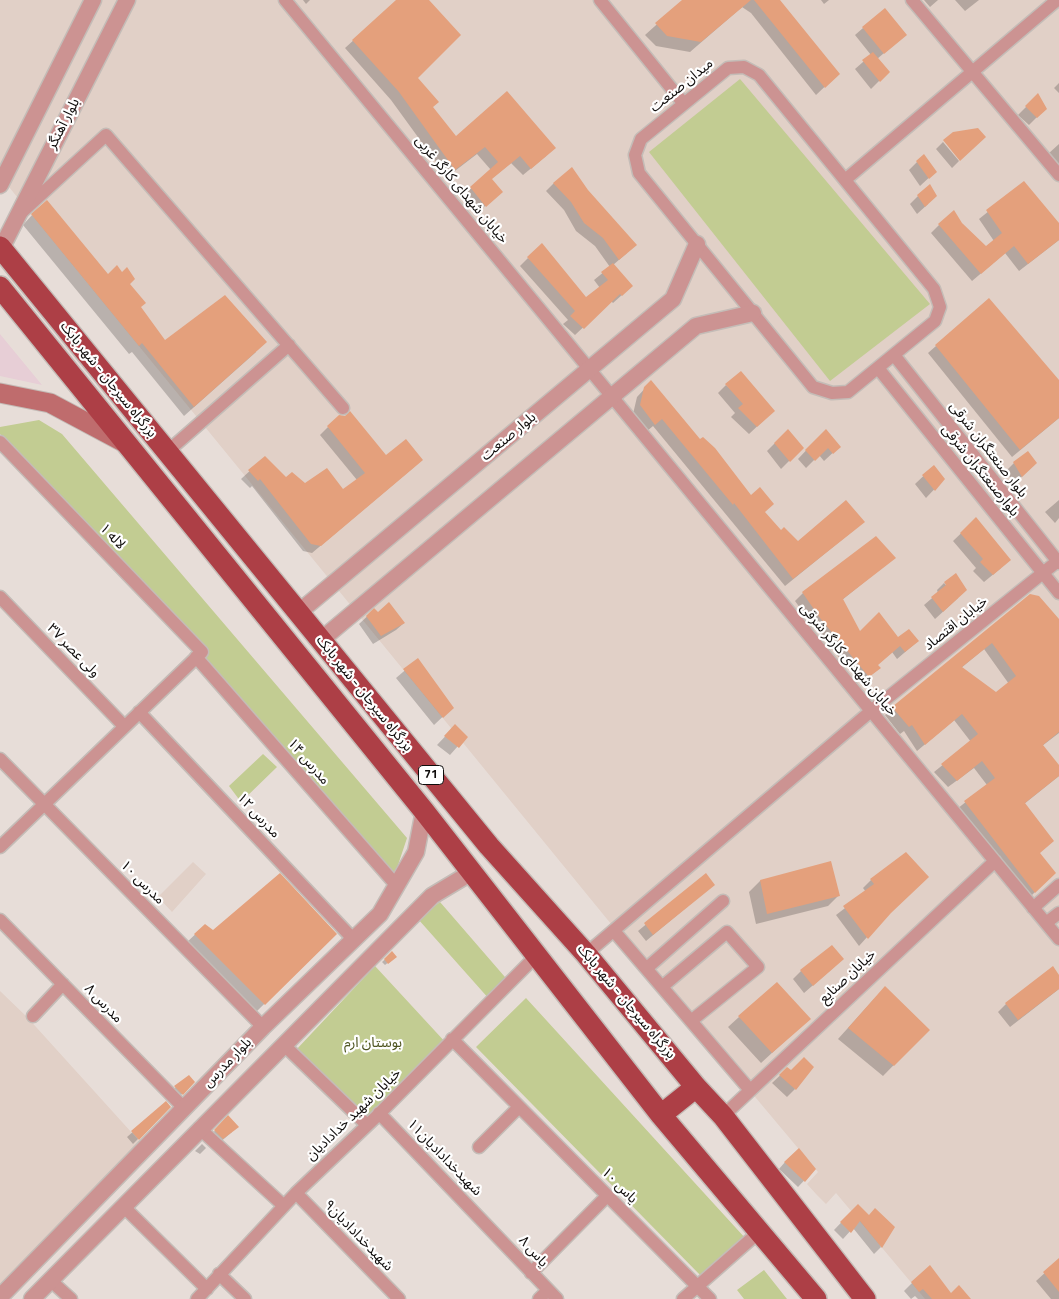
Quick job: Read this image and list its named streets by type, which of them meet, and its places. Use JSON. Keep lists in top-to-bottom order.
{
  "streets": {
    "highway": ["بزرگراه سیرجان - شهر بابک", "71"],
    "street": [
      "میدان صنعت",
      "بلوار آهنگر",
      "خیابان شهدای کارگر غربی",
      "بلوار صنعت",
      "بلوار صنعتگران شرقی",
      "بلوارصنعتگران شرقی",
      "لاله ۱",
      "خیابان اقتصاد",
      "ولی عصر ۳۷",
      "خیابان شهدای کارگر شرقی",
      "مدرس ۱۴",
      "مدرس ۱۲",
      "مدرس ۱۰",
      "خیابان صنایع",
      "مدرس ۸",
      "بلوار مدرس",
      "خیابان شهید خدادادیان",
      "شهیدخدادادیان۱۱",
      "یاس ۱۰",
      "شهیدخدادادیان۹",
      "یاس ۸"
    ]
  },
  "crossings": [
    ["میدان صنعت", "بلوار صنعت"],
    ["میدان صنعت", "بلوار صنعتگران شرقی"],
    ["میدان صنعت", "بلوارصنعتگران شرقی"],
    ["بلوار آهنگر", "بزرگراه سیرجان - شهر بابک"],
    ["خیابان شهدای کارگر غربی", "بلوار صنعت"],
    ["خیابان شهدای کارگر غربی", "خیابان شهدای کارگر شرقی"],
    ["بزرگراه سیرجان - شهر بابک", "بلوار صنعت"],
    ["بزرگراه سیرجان - شهر بابک", "خیابان اقتصاد"],
    ["بزرگراه سیرجان - شهر بابک", "خیابان صنایع"],
    ["بزرگراه سیرجان - شهر بابک", "بلوار مدرس"],
    ["بزرگراه سیرجان - شهر بابک", "خیابان شهید خدادادیان"],
    ["بلوار صنعتگران شرقی", "خیابان اقتصاد"],
    ["بلوارصنعتگران شرقی", "خیابان اقتصاد"],
    ["لاله ۱", "مدرس ۱۴"],
    ["خیابان اقتصاد", "خیابان شهدای کارگر شرقی"],
    ["خیابان شهدای کارگر شرقی", "خیابان صنایع"],
    ["مدرس ۱۴", "بلوار مدرس"],
    ["مدرس ۱۲", "بلوار مدرس"],
    ["مدرس ۱۰", "بلوار مدرس"],
    ["مدرس ۸", "بلوار مدرس"],
    ["خیابان شهید خدادادیان", "شهیدخدادادیان۱۱"],
    ["خیابان شهید خدادادیان", "یاس ۱۰"],
    ["خیابان شهید خدادادیان", "شهیدخدادادیان۹"],
    ["شهیدخدادادیان۱۱", "یاس ۸"]
  ],
  "parks": ["بوستان ارم"]
}
